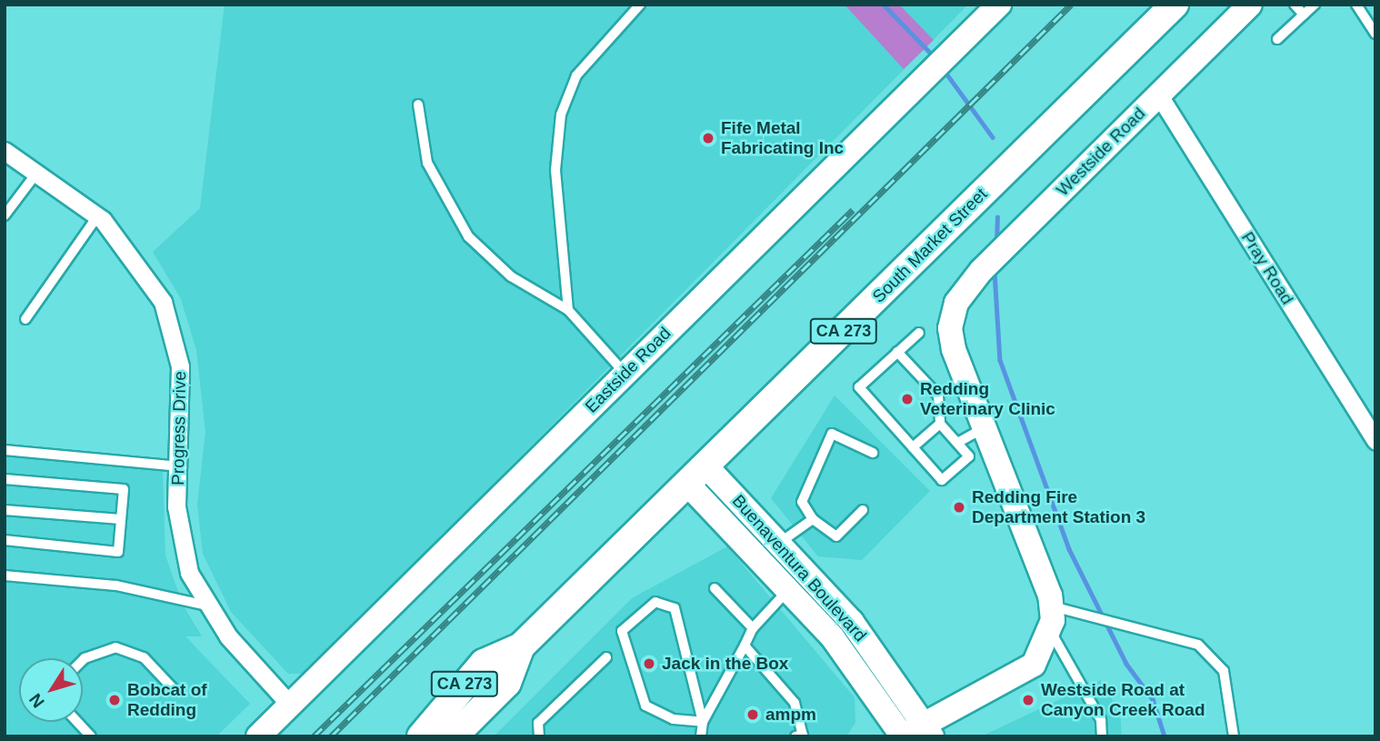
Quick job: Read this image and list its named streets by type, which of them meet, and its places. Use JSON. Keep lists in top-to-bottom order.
{
  "streets": {
    "main road": ["South Market Street", "CA 273"],
    "street": [
      "Westside Road",
      "Pray Road",
      "Eastside Road",
      "Progress Drive",
      "Buenaventura Boulevard"
    ]
  },
  "crossings": [
    ["Westside Road", "Pray Road"],
    ["South Market Street", "Buenaventura Boulevard"],
    ["Eastside Road", "Progress Drive"]
  ],
  "places": [
    "Fife Metal Fabricating Inc",
    "Redding Veterinary Clinic",
    "Redding Fire Department Station 3",
    "Jack in the Box",
    "Bobcat of Redding",
    "Westside Road at Canyon Creek Road",
    "ampm"
  ],
  "north": "bottom left"
}
